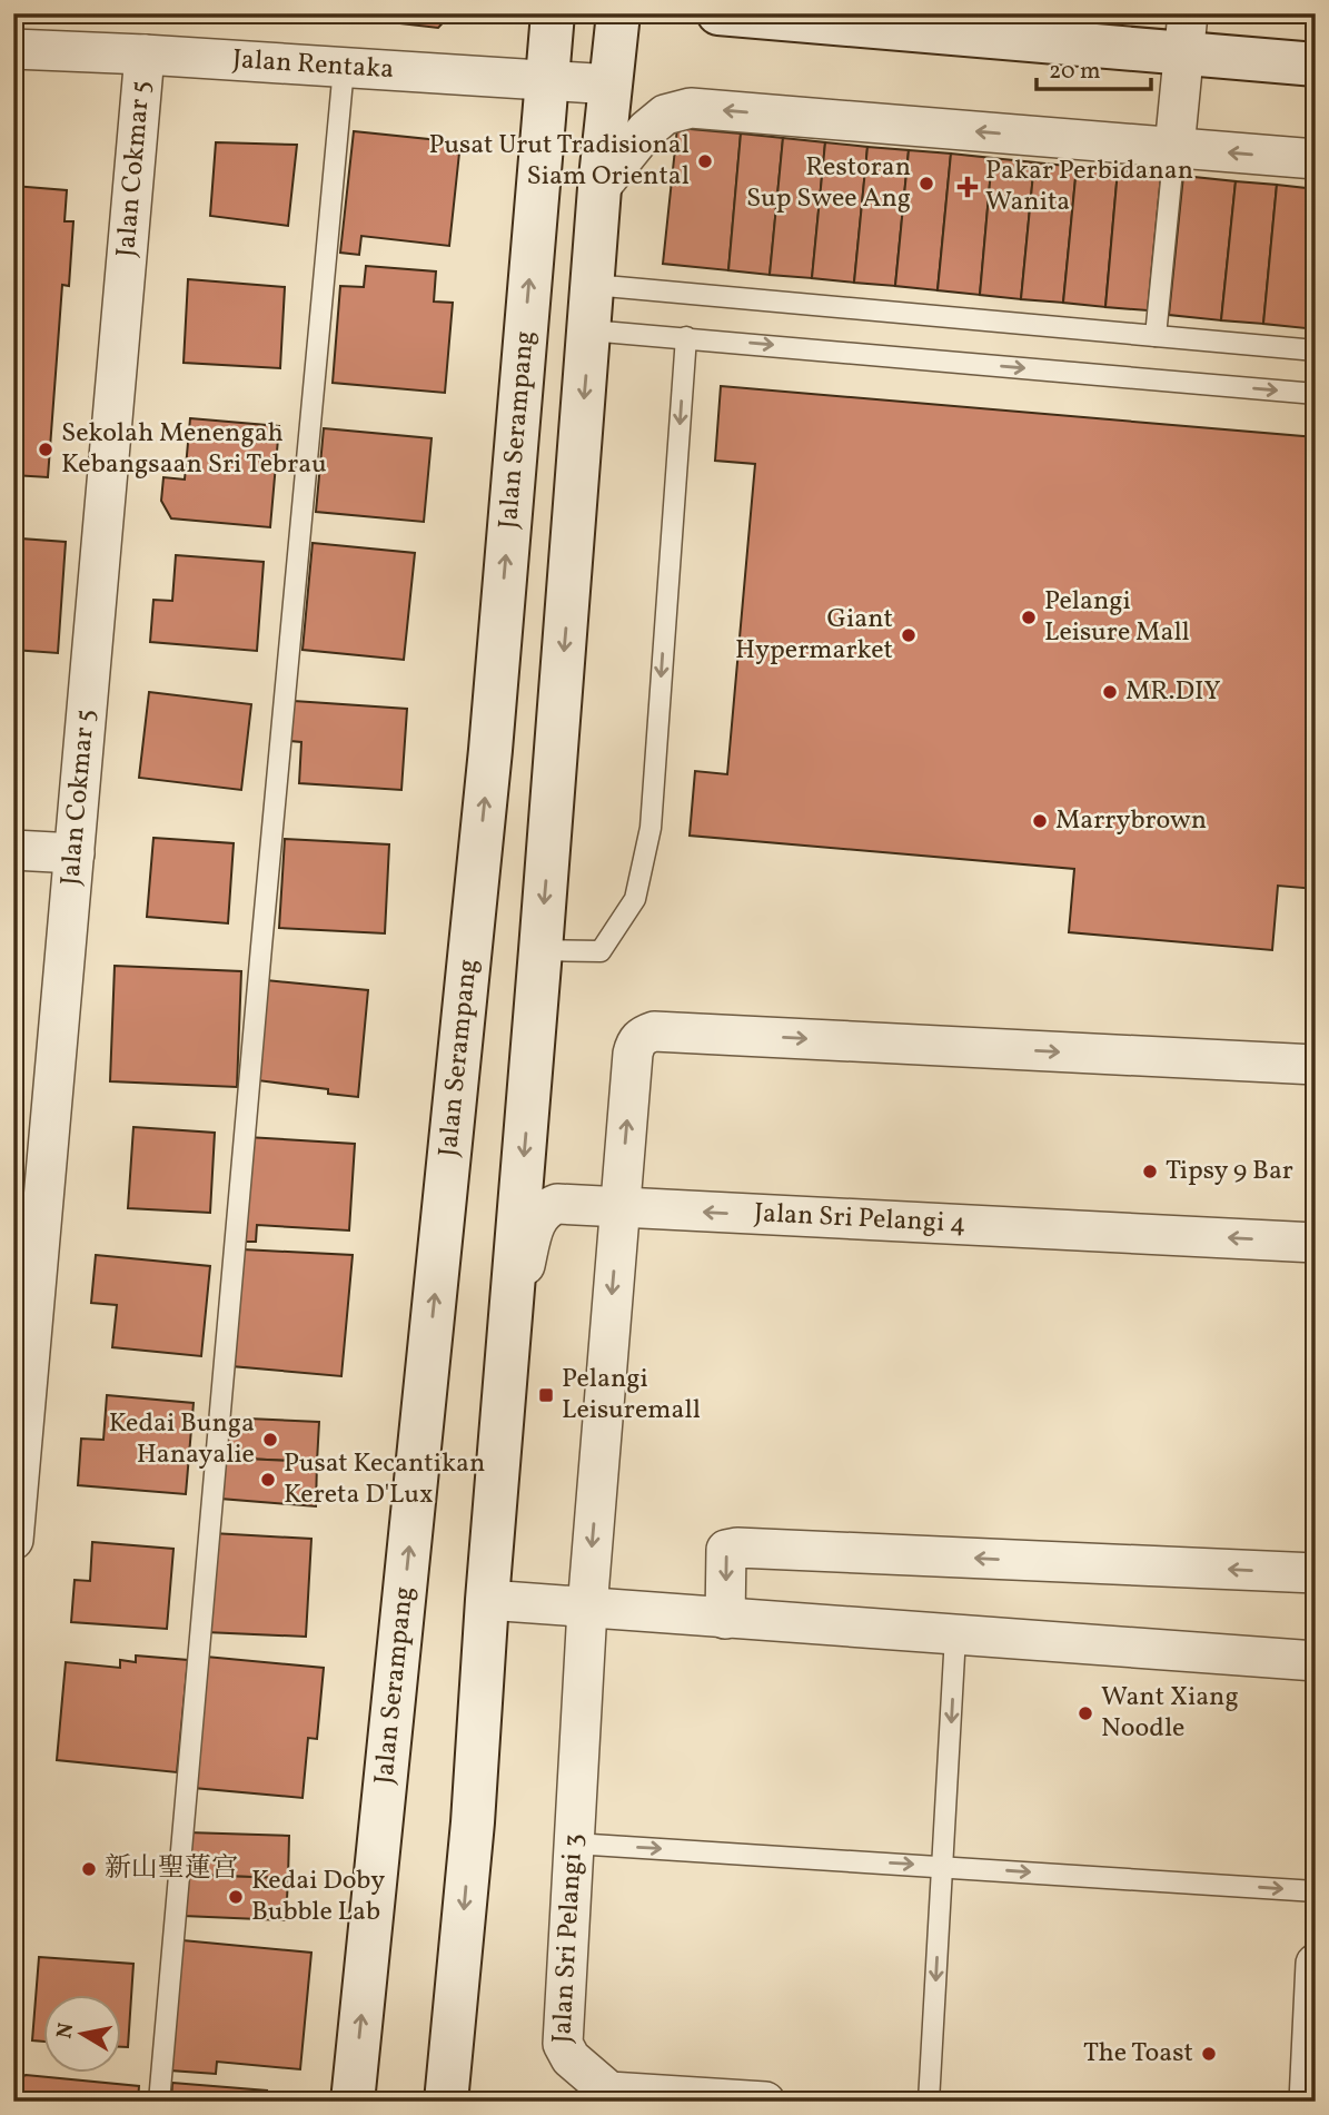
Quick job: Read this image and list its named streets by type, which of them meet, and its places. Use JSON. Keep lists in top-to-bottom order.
{
  "streets": {
    "main road": ["Jalan Serampang"],
    "street": [
      "Jalan Rentaka",
      "Jalan Cokmar 5",
      "Jalan Sri Pelangi 4",
      "Jalan Sri Pelangi 3"
    ]
  },
  "crossings": [
    ["Jalan Rentaka", "Jalan Cokmar 5"],
    ["Jalan Rentaka", "Jalan Serampang"],
    ["Jalan Sri Pelangi 4", "Jalan Sri Pelangi 3"]
  ],
  "one_way": ["Jalan Sri Pelangi 4"],
  "places": {
    "other": [
      "Pusat Urut Tradisional Siam Oriental",
      "Restoran Sup Swee Ang",
      "Sekolah Menengah Kebangsaan Sri Tebrau",
      "Pelangi Leisure Mall",
      "Giant Hypermarket",
      "MR.DIY",
      "Marrybrown",
      "Tipsy 9 Bar",
      "Kedai Bunga Hanayalie",
      "Pusat Kecantikan Kereta D'Lux",
      "Want Xiang Noodle",
      "新山聖蓮宫",
      "Kedai Doby Bubble Lab",
      "The Toast"
    ],
    "health": ["Pakar Perbidanan Wanita"],
    "transit": ["Pelangi Leisuremall"]
  },
  "scale_bar": "20 m",
  "north": "left"
}
